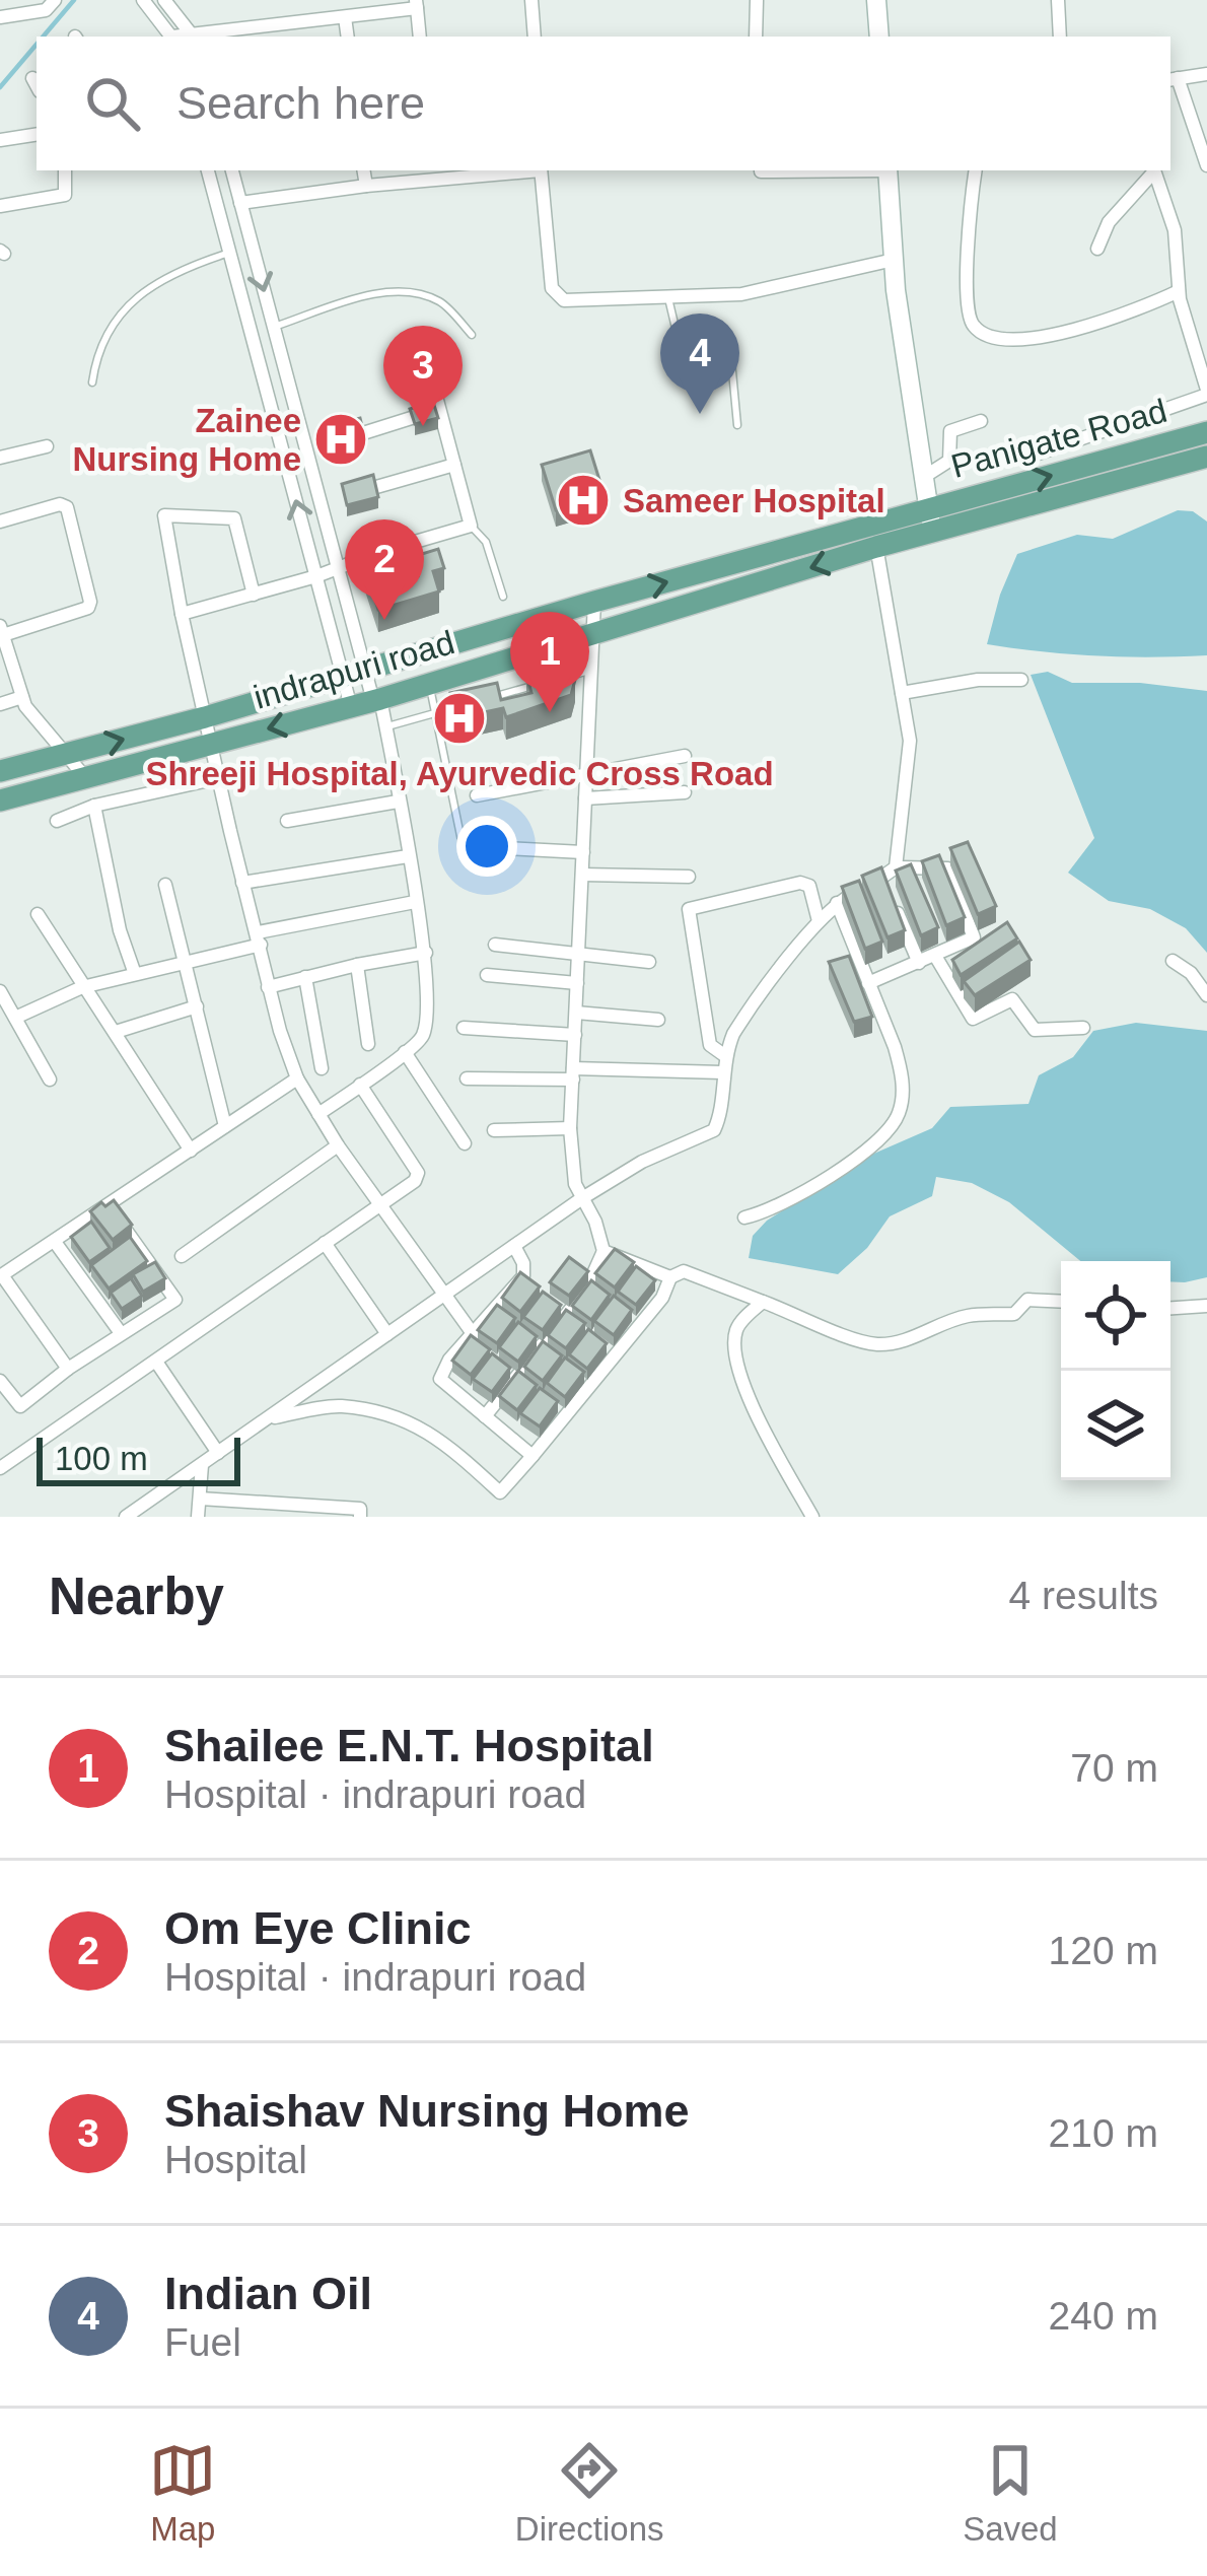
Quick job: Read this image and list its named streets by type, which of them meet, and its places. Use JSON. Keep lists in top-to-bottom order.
{
  "streets": {
    "main road": ["Panigate Road", "indrapuri road"]
  },
  "crossings": [
    ["Panigate Road", "indrapuri road"]
  ],
  "places": {
    "hospital": ["Zainee Nursing Home", "Sameer Hospital", "Shreeji Hospital, Ayurvedic Cross Road"]
  },
  "scale_bar": "100 m",
  "page": {
    "search": "Search here",
    "pins": [
      "4",
      "3",
      "2",
      "1"
    ],
    "scale": "100 m",
    "heading": ["Nearby", "4 results"],
    "list": [
      {
        "mark": "1",
        "name": "Shailee E.N.T. Hospital",
        "note": "Hospital · indrapuri road",
        "value": "70 m"
      },
      {
        "mark": "2",
        "name": "Om Eye Clinic",
        "note": "Hospital · indrapuri road",
        "value": "120 m"
      },
      {
        "mark": "3",
        "name": "Shaishav Nursing Home",
        "note": "Hospital",
        "value": "210 m"
      },
      {
        "mark": "4",
        "name": "Indian Oil",
        "note": "Fuel",
        "value": "240 m"
      }
    ],
    "nav": ["Map", "Directions", "Saved"]
  }
}
